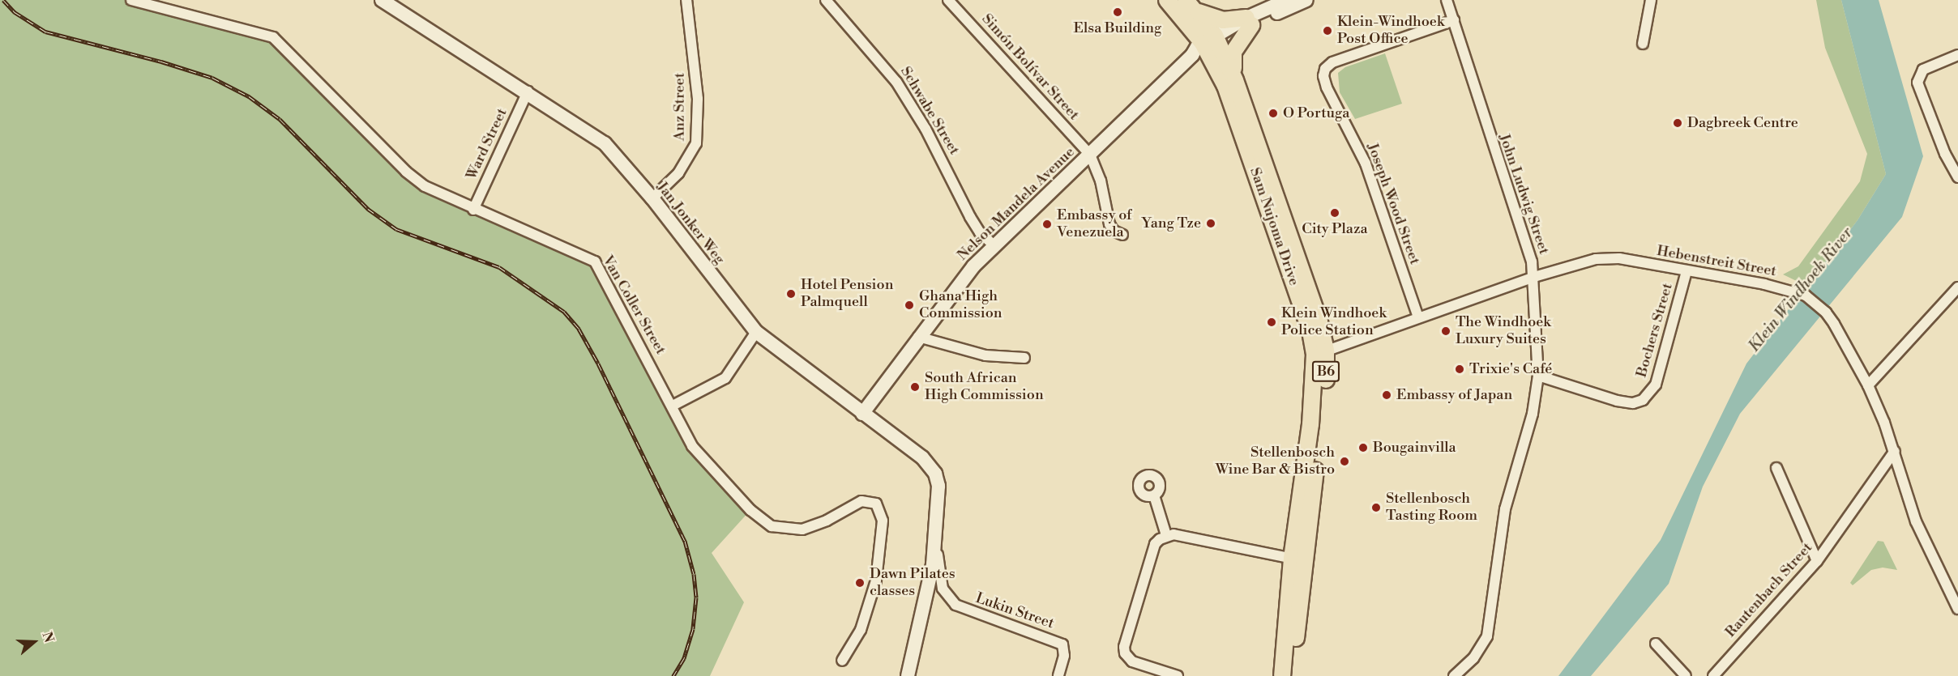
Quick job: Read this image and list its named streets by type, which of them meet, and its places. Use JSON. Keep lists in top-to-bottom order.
{
  "streets": {
    "highway": ["Sam Nujoma Drive", "B6"],
    "main road": ["Nelson Mandela Avenue", "Jan Jonker Weg"],
    "street": [
      "Simón Bolívar Street",
      "Anz Street",
      "Schwabe Street",
      "Ward Street",
      "John Ludwig Street",
      "Joseph Wood Street",
      "Hebenstreit Street",
      "Van Coller Street",
      "Bochers Street",
      "Rautenbach Street",
      "Lukin Street"
    ]
  },
  "crossings": [
    ["Simón Bolívar Street", "Nelson Mandela Avenue"],
    ["Anz Street", "Jan Jonker Weg"],
    ["Schwabe Street", "Nelson Mandela Avenue"],
    ["Ward Street", "Jan Jonker Weg"],
    ["Ward Street", "Van Coller Street"],
    ["John Ludwig Street", "Joseph Wood Street"],
    ["John Ludwig Street", "Hebenstreit Street"],
    ["John Ludwig Street", "Bochers Street"],
    ["Nelson Mandela Avenue", "Jan Jonker Weg"],
    ["Nelson Mandela Avenue", "Sam Nujoma Drive"],
    ["Joseph Wood Street", "Hebenstreit Street"],
    ["Jan Jonker Weg", "Lukin Street"],
    ["Sam Nujoma Drive", "Hebenstreit Street"],
    ["Hebenstreit Street", "Bochers Street"],
    ["Hebenstreit Street", "Rautenbach Street"]
  ],
  "water": ["Klein Windhoek River"],
  "places": [
    "Elsa Building",
    "Klein-Windhoek Post Office",
    "O Portuga",
    "Dagbreek Centre",
    "City Plaza",
    "Yang Tze",
    "Embassy of Venezuela",
    "Hotel Pension Palmquell",
    "Ghana High Commission",
    "Klein Windhoek Police Station",
    "The Windhoek Luxury Suites",
    "Trixie's Café",
    "South African High Commission",
    "Embassy of Japan",
    "Bougainvilla",
    "Stellenbosch Wine Bar & Bistro",
    "Stellenbosch Tasting Room",
    "Dawn Pilates classes"
  ],
  "north": "right"
}
